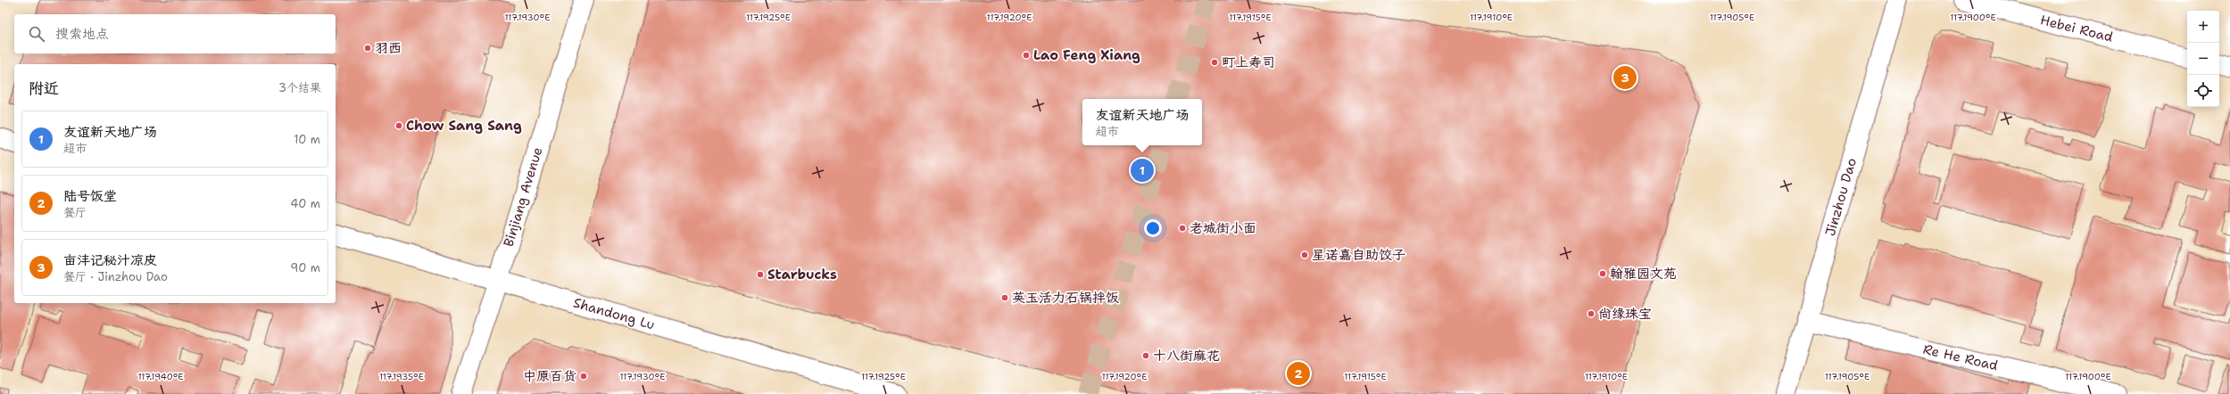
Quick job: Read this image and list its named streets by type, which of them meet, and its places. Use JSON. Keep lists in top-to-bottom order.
{
  "streets": {
    "street": [
      "Hebei Road",
      "Binjiang Avenue",
      "Jinzhou Dao",
      "Shandong Lu",
      "Re He Road"
    ]
  },
  "crossings": [
    ["Binjiang Avenue", "Shandong Lu"],
    ["Jinzhou Dao", "Re He Road"]
  ],
  "places": [
    "羽西",
    "Lao Feng Xiang",
    "町上寿司",
    "Chow Sang Sang",
    "老城街小面",
    "星诺嘉自助饺子",
    "翰雅园文苑",
    "Starbucks",
    "英玉活力石锅拌饭",
    "尚缘珠宝",
    "十八街麻花",
    "中原百货"
  ],
  "page": {
    "map_buttons": ["+", "−"],
    "search": "搜索地点",
    "pins": ["3", "1", "2"],
    "heading": ["附近", "3个结果"],
    "popup": ["友谊新天地广场", "超市"],
    "list": [
      {
        "mark": "1",
        "name": "友谊新天地广场",
        "note": "超市",
        "value": "10 m"
      },
      {
        "mark": "2",
        "name": "陆号饭堂",
        "note": "餐厅",
        "value": "40 m"
      },
      {
        "mark": "3",
        "name": "亩沣记秘汁凉皮",
        "note": "餐厅 · Jinzhou Dao",
        "value": "90 m"
      }
    ]
  },
  "coordinates": [
    "117.1930°E",
    "117.1925°E",
    "117.1920°E",
    "117.1915°E",
    "117.1910°E",
    "117.1905°E",
    "117.1900°E",
    "117.1940°E",
    "117.1935°E"
  ]
}
